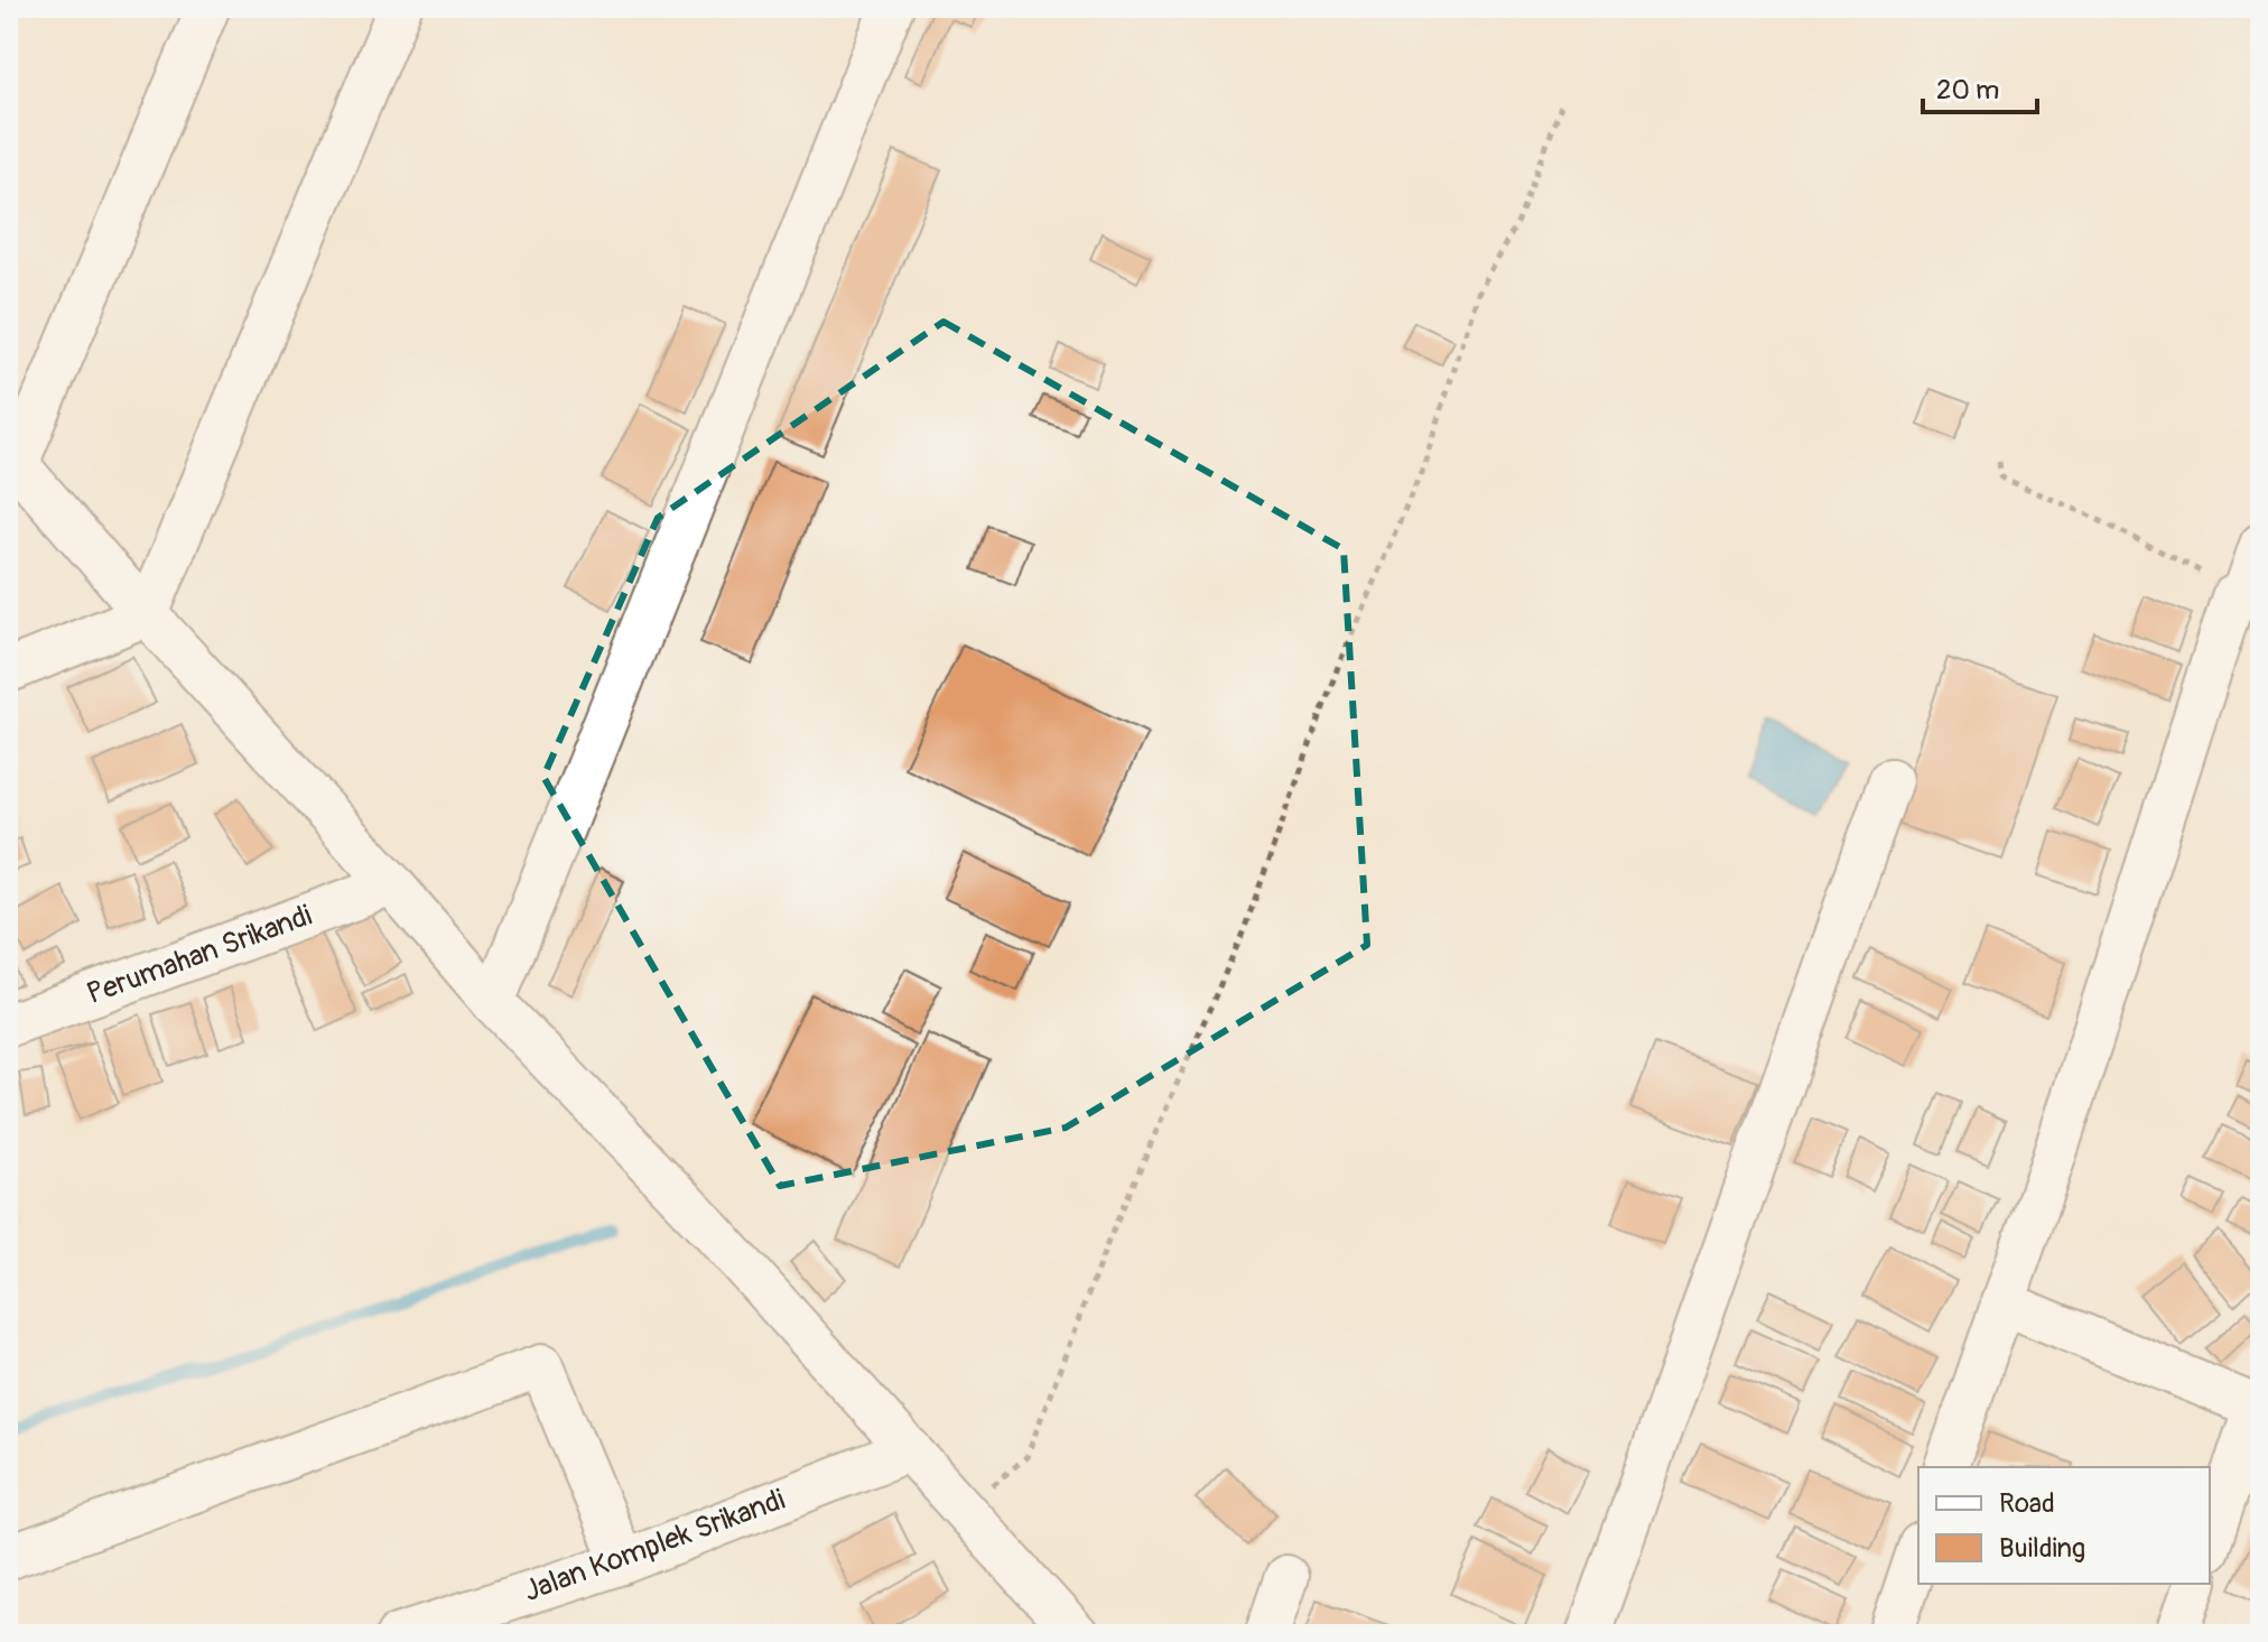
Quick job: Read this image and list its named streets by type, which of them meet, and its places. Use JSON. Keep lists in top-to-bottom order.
{
  "streets": {
    "street": ["Perumahan Srikandi", "Jalan Komplek Srikandi"]
  },
  "legend": ["Road", "Building"],
  "scale_bar": "20 m"
}
